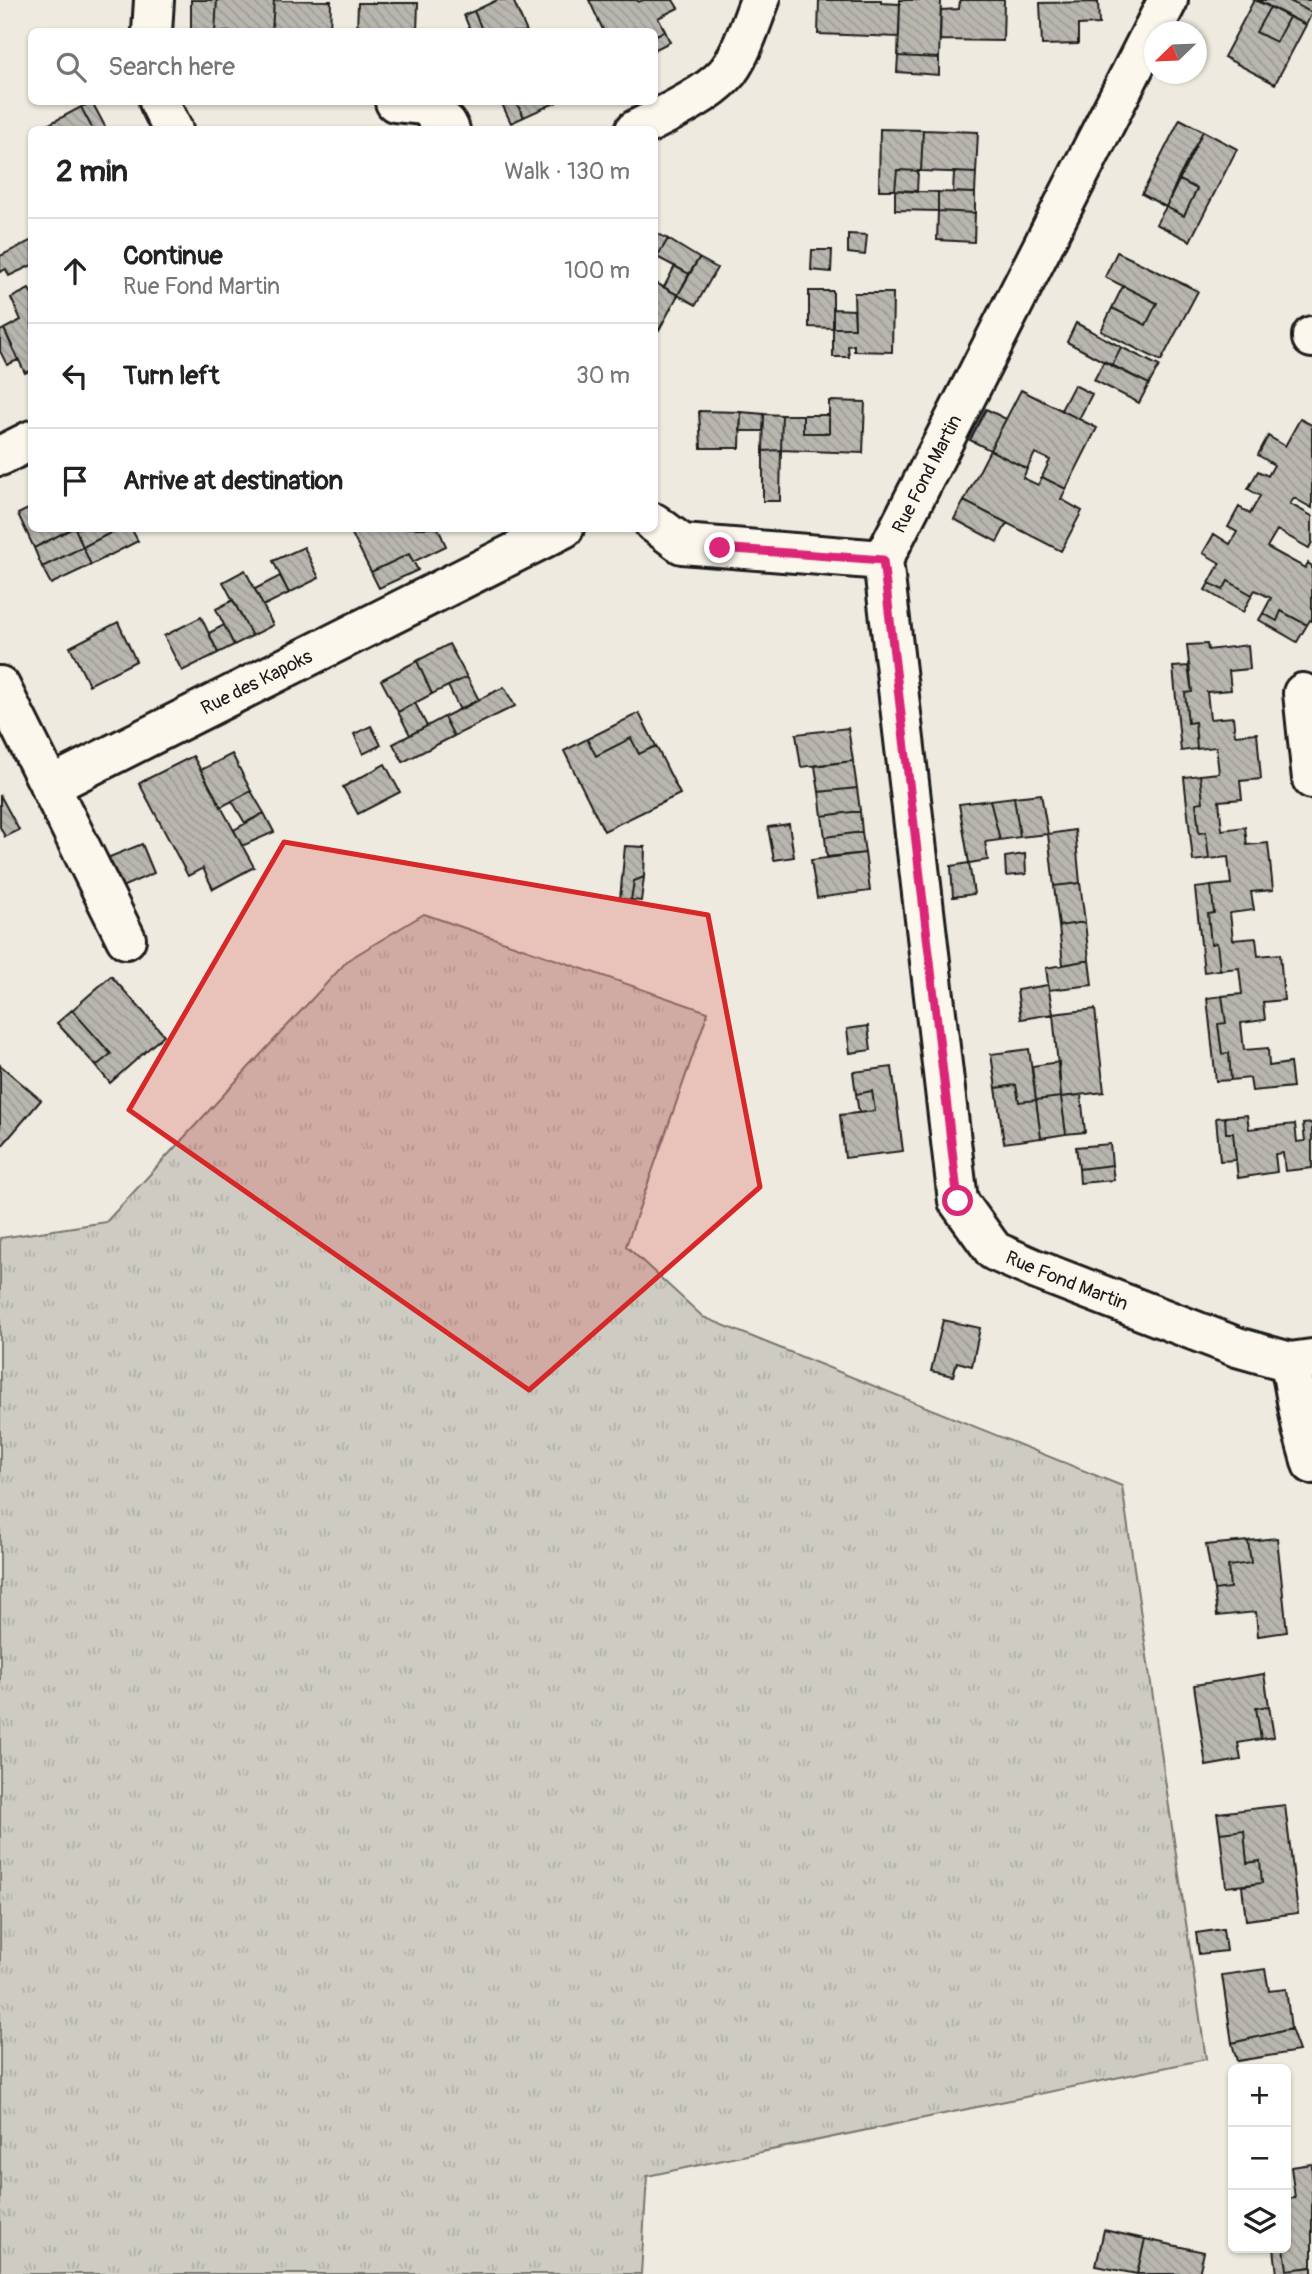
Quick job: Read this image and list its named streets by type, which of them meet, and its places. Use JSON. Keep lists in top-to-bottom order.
{
  "streets": {
    "street": ["Rue Fond Martin", "Rue des Kapoks"]
  },
  "north": "bottom left",
  "page": {
    "search": "Search here",
    "heading": ["2 min", "Walk · 130 m"],
    "list": [
      ["Continue", "Rue Fond Martin", "100 m"],
      ["Turn left", "30 m"],
      "Arrive at destination"
    ],
    "map_buttons": ["+", "−"]
  }
}
